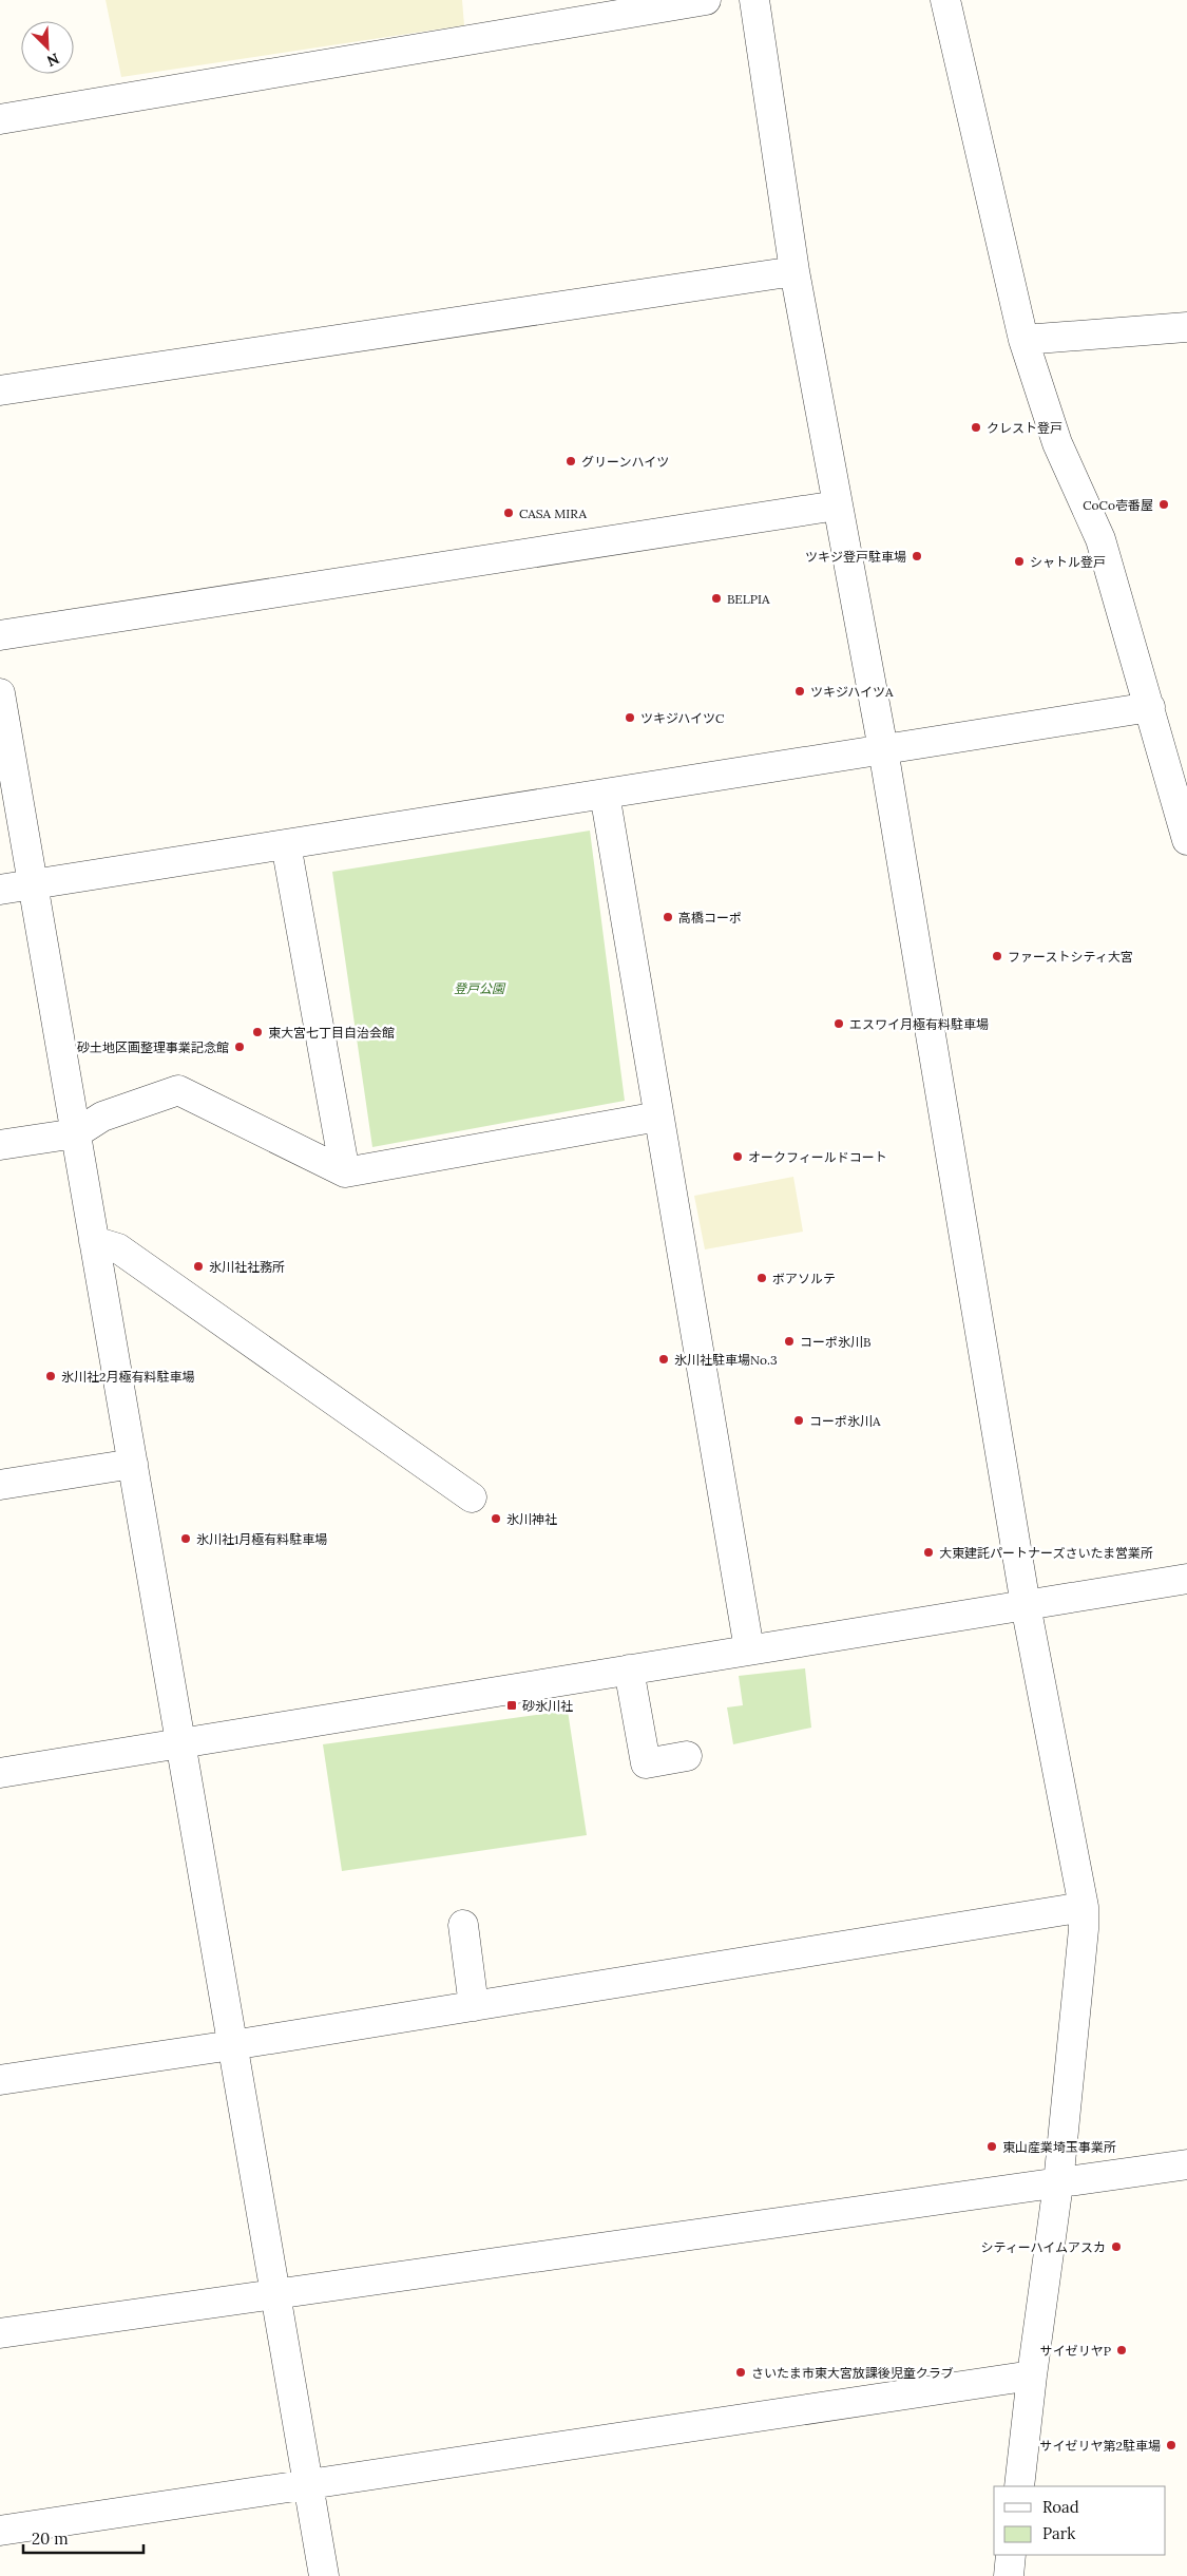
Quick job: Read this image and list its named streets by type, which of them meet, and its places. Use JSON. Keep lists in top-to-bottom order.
{
  "parks": ["登戸公園"],
  "places": {
    "other": [
      "クレスト登戸",
      "グリーンハイツ",
      "CoCo壱番屋",
      "CASA MIRA",
      "ツキジ登戸駐車場",
      "シャトル登戸",
      "BELPIA",
      "ツキジハイツA",
      "ツキジハイツC",
      "高橋コーポ",
      "ファーストシティ大宮",
      "エスワイ月極有料駐車場",
      "東大宮七丁目自治会館",
      "砂土地区画整理事業記念館",
      "オークフィールドコート",
      "氷川社社務所",
      "ボアソルテ",
      "コーポ氷川B",
      "氷川社駐車場No.3",
      "氷川社2月極有料駐車場",
      "コーポ氷川A",
      "氷川神社",
      "氷川社1月極有料駐車場",
      "大東建託パートナーズさいたま営業所",
      "東山産業埼玉事業所",
      "シティーハイムアスカ",
      "サイゼリヤP",
      "さいたま市東大宮放課後児童クラブ",
      "サイゼリヤ第2駐車場"
    ],
    "transit": ["砂氷川社"]
  },
  "legend": ["Road", "Park"],
  "scale_bar": "20 m",
  "north": "bottom right"
}
